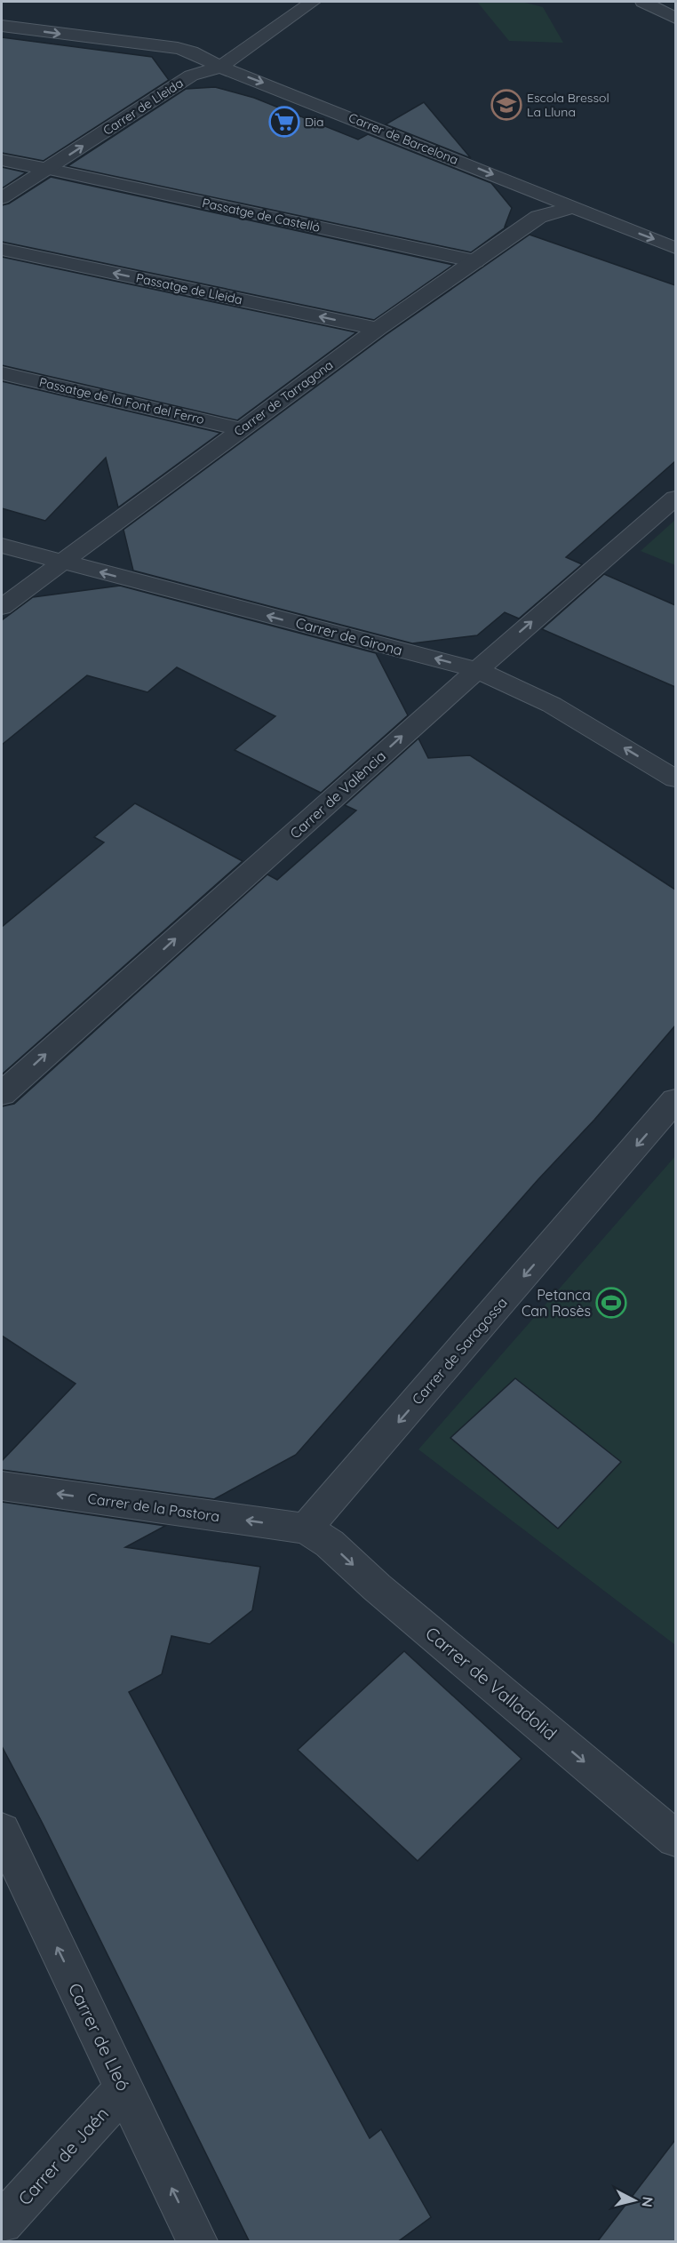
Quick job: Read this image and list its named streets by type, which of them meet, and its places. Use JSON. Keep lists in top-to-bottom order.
{
  "streets": {
    "street": [
      "Carrer de Lleida",
      "Carrer de Barcelona",
      "Passatge de Castelló",
      "Passatge de Lleida",
      "Carrer de Tarragona",
      "Passatge de la Font del Ferro",
      "Carrer de Girona",
      "Carrer de València",
      "Carrer de Saragossa",
      "Carrer de la Pastora",
      "Carrer de Valladolid",
      "Carrer de Lleó",
      "Carrer de Jaén"
    ]
  },
  "crossings": [
    ["Carrer de Lleida", "Carrer de Barcelona"],
    ["Carrer de Lleida", "Passatge de Castelló"],
    ["Carrer de Barcelona", "Carrer de Tarragona"],
    ["Passatge de Castelló", "Carrer de Tarragona"],
    ["Passatge de Lleida", "Carrer de Tarragona"],
    ["Carrer de Tarragona", "Passatge de la Font del Ferro"],
    ["Carrer de Tarragona", "Carrer de Girona"],
    ["Carrer de Girona", "Carrer de València"],
    ["Carrer de Saragossa", "Carrer de la Pastora"],
    ["Carrer de Saragossa", "Carrer de Valladolid"],
    ["Carrer de la Pastora", "Carrer de Valladolid"],
    ["Carrer de Lleó", "Carrer de Jaén"]
  ],
  "one_way": [
    "Carrer de Lleida",
    "Carrer de Barcelona",
    "Passatge de Lleida",
    "Carrer de Girona",
    "Carrer de València",
    "Carrer de Saragossa",
    "Carrer de la Pastora",
    "Carrer de Valladolid",
    "Carrer de Lleó"
  ],
  "places": {
    "school or university": ["Escola Bressol La Lluna"],
    "supermarket": ["Dia"],
    "sports": ["Petanca Can Rosès"]
  },
  "north": "right"
}
